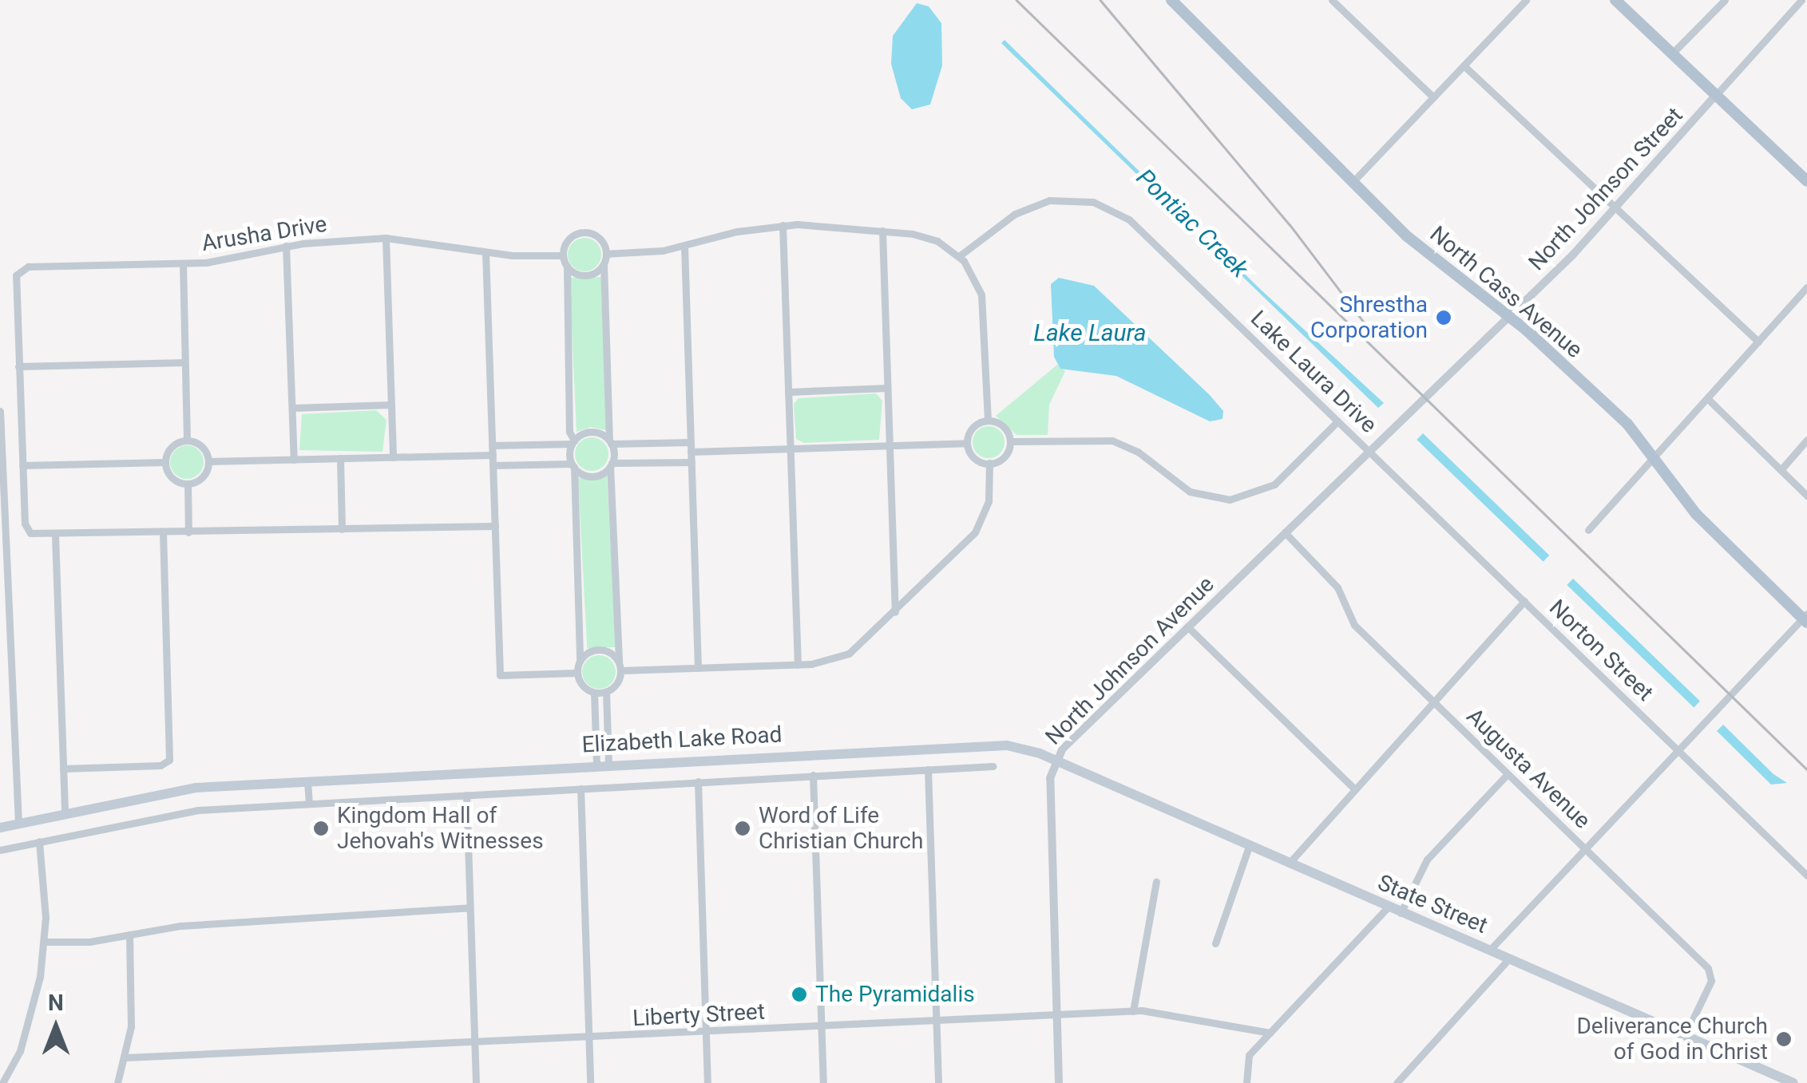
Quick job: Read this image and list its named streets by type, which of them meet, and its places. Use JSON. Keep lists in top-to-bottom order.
{
  "streets": {
    "main road": ["North Cass Avenue", "Elizabeth Lake Road", "State Street"],
    "street": [
      "North Johnson Street",
      "Arusha Drive",
      "Lake Laura Drive",
      "Norton Street",
      "North Johnson Avenue",
      "Augusta Avenue",
      "Liberty Street"
    ]
  },
  "crossings": [
    ["North Johnson Street", "North Cass Avenue"],
    ["North Johnson Street", "North Johnson Avenue"],
    ["Lake Laura Drive", "Norton Street"],
    ["Lake Laura Drive", "North Johnson Avenue"],
    ["Norton Street", "North Johnson Avenue"],
    ["North Johnson Avenue", "Elizabeth Lake Road"],
    ["North Johnson Avenue", "Augusta Avenue"],
    ["North Johnson Avenue", "State Street"],
    ["North Johnson Avenue", "Liberty Street"],
    ["Elizabeth Lake Road", "State Street"],
    ["Augusta Avenue", "State Street"]
  ],
  "water": ["Pontiac Creek", "Lake Laura"],
  "places": [
    "Shrestha Corporation",
    "Kingdom Hall of Jehovah's Witnesses",
    "Word of Life Christian Church",
    "The Pyramidalis",
    "Deliverance Church of God in Christ"
  ],
  "north": "top"
}
